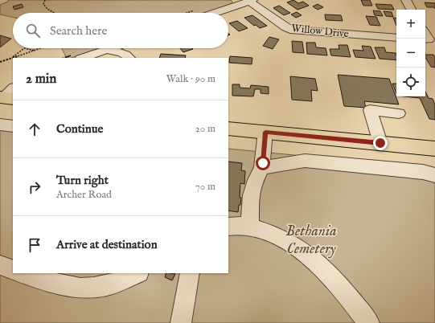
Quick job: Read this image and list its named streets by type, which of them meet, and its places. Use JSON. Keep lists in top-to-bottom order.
{
  "streets": {
    "street": ["Willow Drive"]
  },
  "parks": ["Bethania Cemetery"],
  "page": {
    "map_buttons": ["+", "−"],
    "search": "Search here",
    "heading": ["2 min", "Walk · 90 m"],
    "list": [
      ["Continue", "20 m"],
      ["Turn right", "Archer Road", "70 m"],
      "Arrive at destination"
    ]
  }
}
